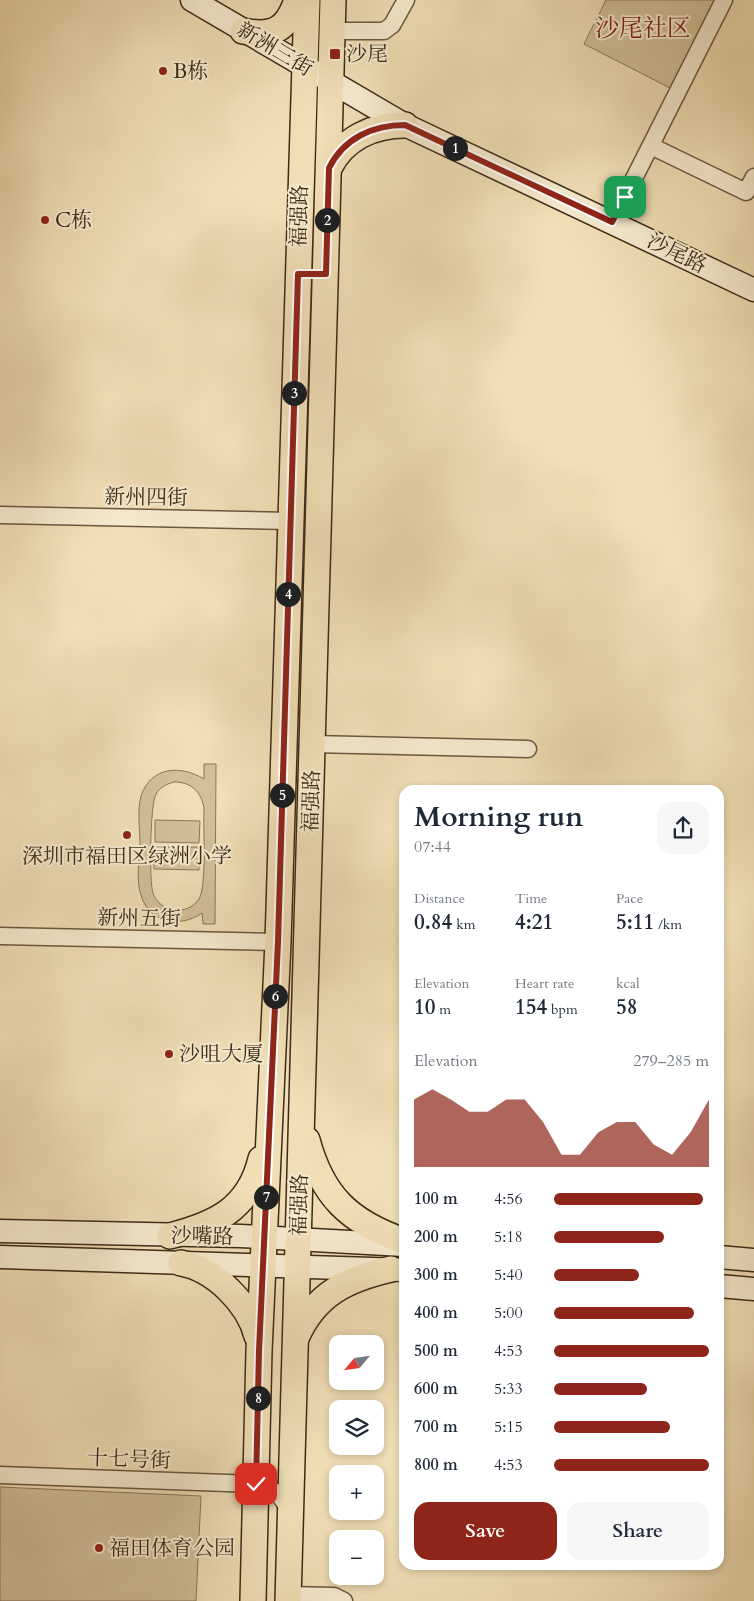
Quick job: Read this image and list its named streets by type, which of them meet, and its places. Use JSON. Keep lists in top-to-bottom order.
{
  "streets": {
    "main road": ["福强路"],
    "street": [
      "新洲三街",
      "沙尾路",
      "新州四街",
      "新州五街",
      "沙嘴路",
      "十七号街"
    ]
  },
  "crossings": [
    ["新洲三街", "福强路"],
    ["新洲三街", "沙尾路"],
    ["福强路", "沙尾路"],
    ["福强路", "新州四街"],
    ["福强路", "新州五街"],
    ["福强路", "沙嘴路"],
    ["福强路", "十七号街"]
  ],
  "districts": ["沙尾社区"],
  "places": {
    "transit": ["沙尾"],
    "other": [
      "B栋",
      "C栋",
      "深圳市福田区绿洲小学",
      "沙咀大厦",
      "福田体育公园"
    ]
  },
  "north": "bottom left",
  "page": {
    "pins": [
      "1",
      "2",
      "3",
      "4",
      "5",
      "6",
      "7",
      "8"
    ],
    "heading": ["Morning run", "07:44"],
    "stats": [
      ["Distance", "0.84 km"],
      ["Time", "4:21"],
      ["Pace", "5:11 /km"],
      ["Elevation", "10 m"],
      ["Heart rate", "154 bpm"],
      ["kcal", "58"]
    ],
    "chart": ["Elevation", "279–285 m"],
    "list": [
      {
        "name": "100 m",
        "note": "4:56"
      },
      {
        "name": "200 m",
        "note": "5:18"
      },
      {
        "name": "300 m",
        "note": "5:40"
      },
      {
        "name": "400 m",
        "note": "5:00"
      },
      {
        "name": "500 m",
        "note": "4:53"
      },
      {
        "name": "600 m",
        "note": "5:33"
      },
      {
        "name": "700 m",
        "note": "5:15"
      },
      {
        "name": "800 m",
        "note": "4:53"
      }
    ],
    "map_buttons": ["+", "−"],
    "buttons": ["Save", "Share"]
  }
}
